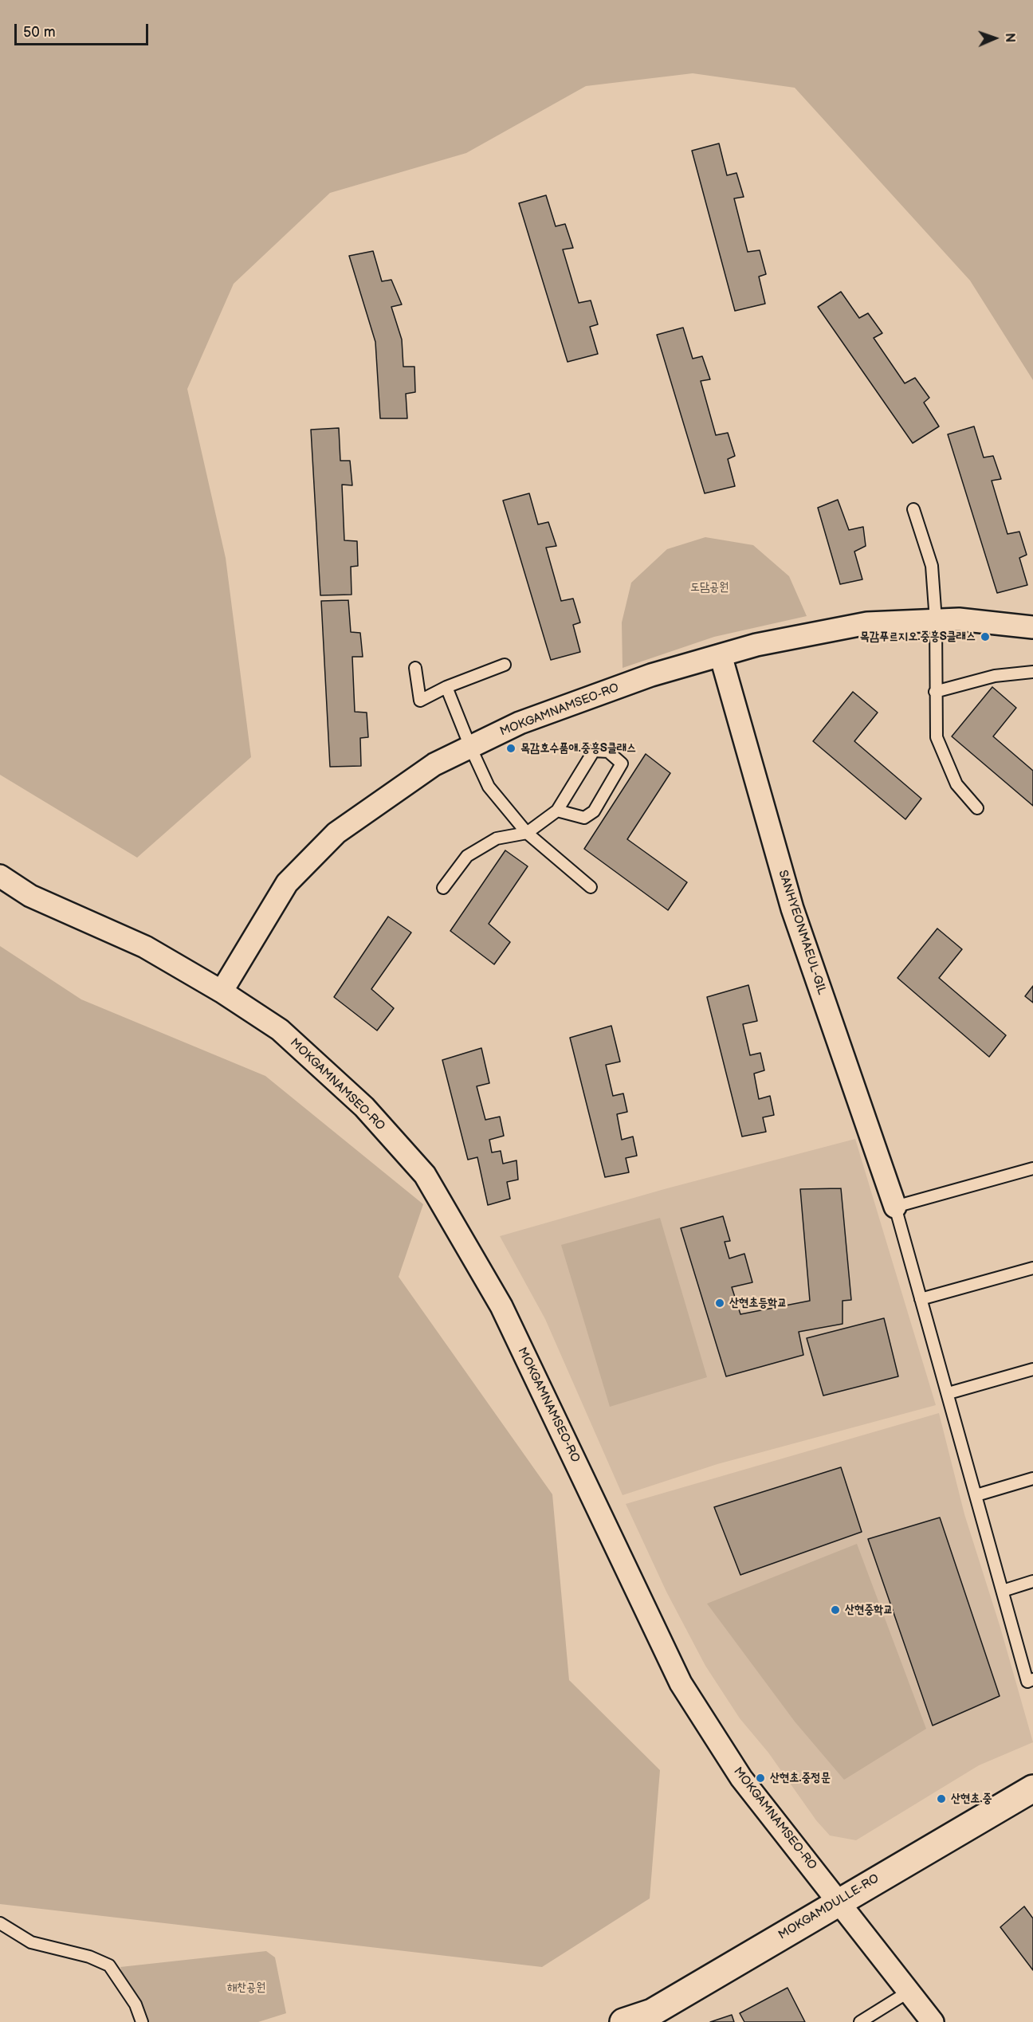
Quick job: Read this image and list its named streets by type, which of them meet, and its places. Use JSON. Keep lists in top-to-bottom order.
{
  "streets": {
    "street": ["MOKGAMNAMSEO-RO", "SANHYEONMAEUL-GIL", "MOKGAMDULLE-RO"]
  },
  "crossings": [
    ["MOKGAMNAMSEO-RO", "SANHYEONMAEUL-GIL"],
    ["MOKGAMNAMSEO-RO", "MOKGAMDULLE-RO"]
  ],
  "parks": ["도담공원", "해찬공원"],
  "places": [
    "목감푸르지오.중흥S클래스",
    "목감호수품애.중흥S클래스",
    "산현초등학교",
    "산현중학교",
    "산현초.중정문",
    "산현초.중"
  ],
  "scale_bar": "50 m",
  "north": "right"
}
